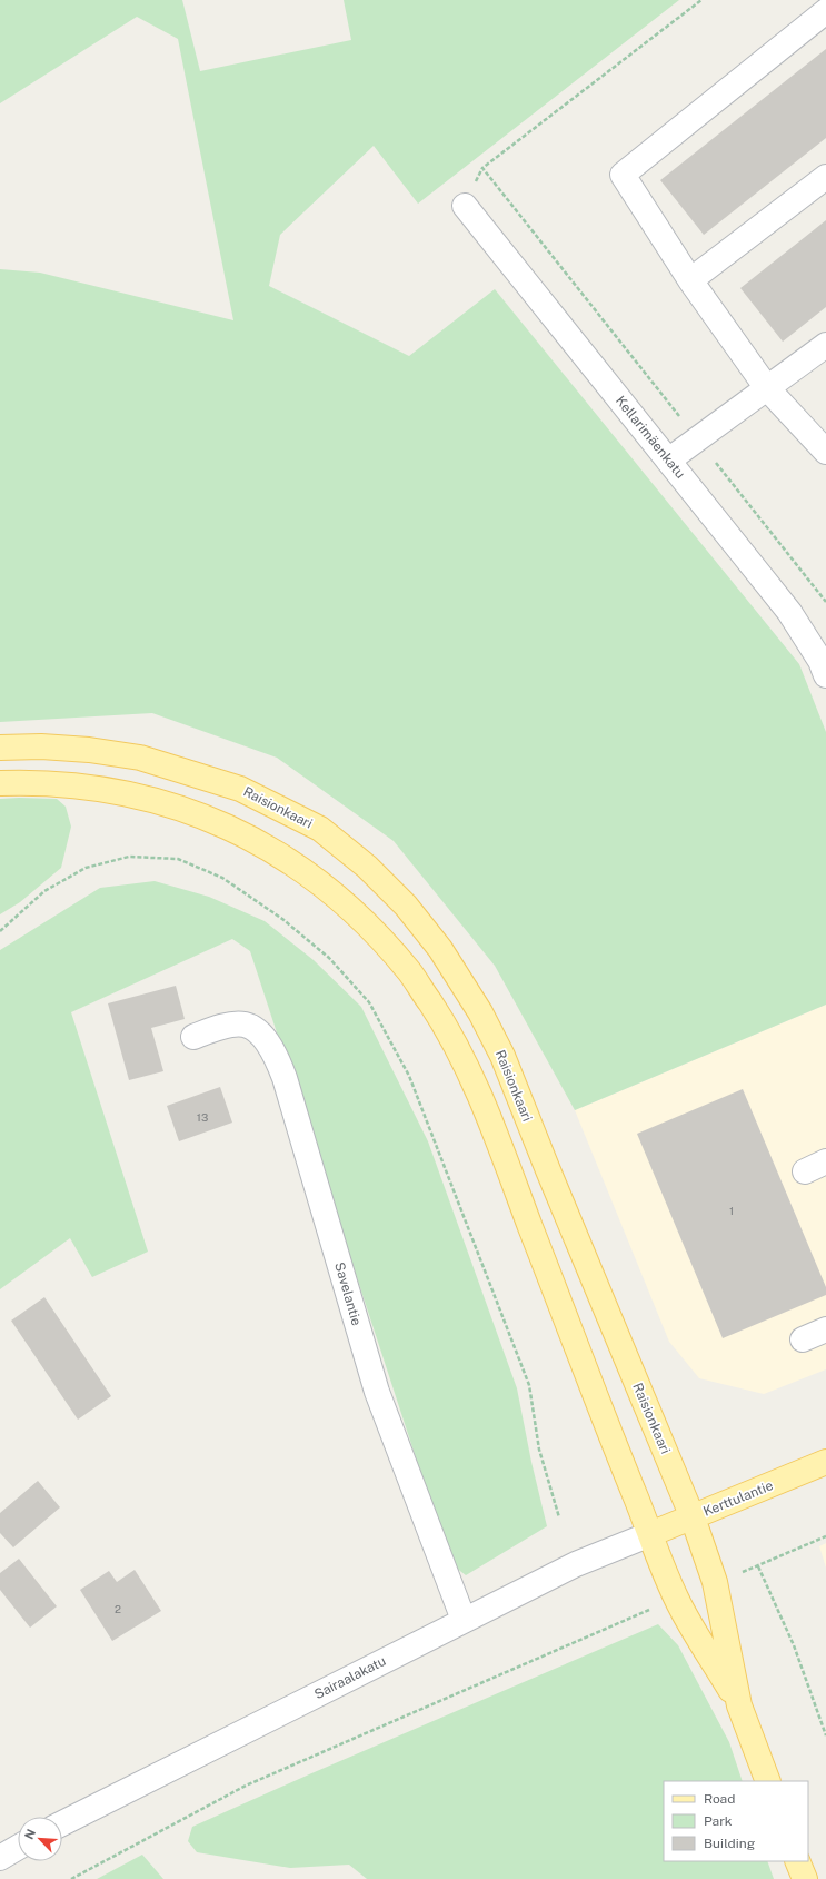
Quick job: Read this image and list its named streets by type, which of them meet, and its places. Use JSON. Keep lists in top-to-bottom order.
{
  "streets": {
    "main road": ["Raisionkaari", "Kerttulantie"],
    "street": ["Kellarimäenkatu", "Savelantie", "Sairaalakatu"]
  },
  "crossings": [
    ["Raisionkaari", "Kerttulantie"],
    ["Raisionkaari", "Sairaalakatu"],
    ["Savelantie", "Sairaalakatu"],
    ["Kerttulantie", "Sairaalakatu"]
  ],
  "house_numbers": ["13", "1", "2"],
  "legend": ["Road", "Park", "Building"],
  "north": "top left"
}
